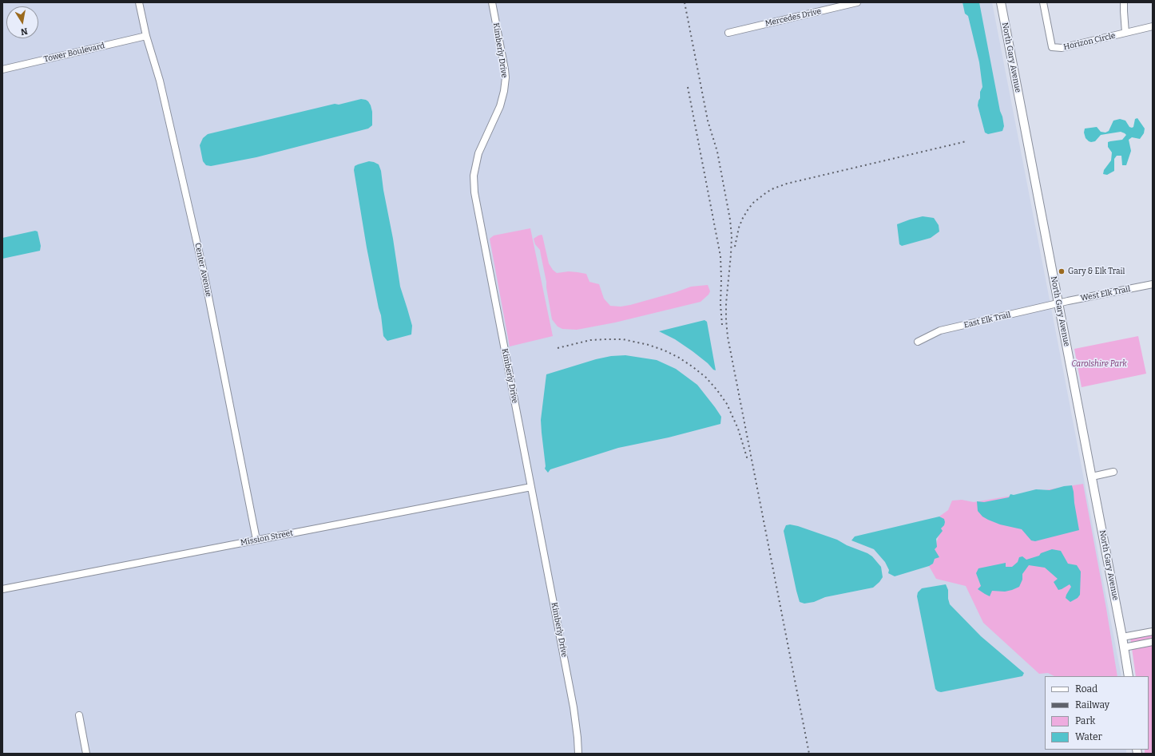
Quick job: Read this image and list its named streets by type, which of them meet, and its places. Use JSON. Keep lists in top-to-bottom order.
{
  "streets": {
    "street": [
      "Mercedes Drive",
      "Horizon Circle",
      "Kimberly Drive",
      "Tower Boulevard",
      "North Gary Avenue",
      "Center Avenue",
      "West Elk Trail",
      "East Elk Trail",
      "Mission Street"
    ]
  },
  "crossings": [
    ["Kimberly Drive", "Mission Street"],
    ["Tower Boulevard", "Center Avenue"],
    ["North Gary Avenue", "West Elk Trail"],
    ["North Gary Avenue", "East Elk Trail"],
    ["Center Avenue", "Mission Street"],
    ["West Elk Trail", "East Elk Trail"]
  ],
  "parks": ["Carolshire Park"],
  "places": ["Gary & Elk Trail"],
  "legend": [
    "Road",
    "Railway",
    "Park",
    "Water"
  ],
  "north": "bottom"
}
